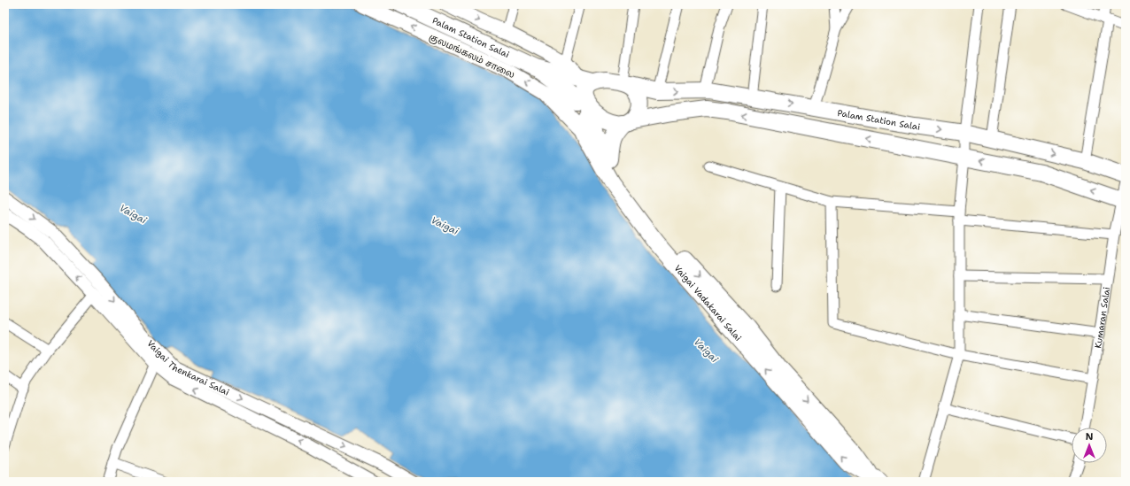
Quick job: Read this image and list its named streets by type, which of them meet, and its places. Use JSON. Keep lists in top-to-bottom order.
{
  "streets": {
    "main road": ["Palam Station Salai", "குலமங்கலம் சாலை", "Vaigai Vadakarai Salai"],
    "street": ["Kumaran Salai", "Vaigai Thenkarai Salai"]
  },
  "crossings": [
    ["Palam Station Salai", "குலமங்கலம் சாலை"],
    ["Palam Station Salai", "Vaigai Vadakarai Salai"],
    ["குலமங்கலம் சாலை", "Vaigai Vadakarai Salai"]
  ],
  "water": ["Vaigai"],
  "north": "top"
}
